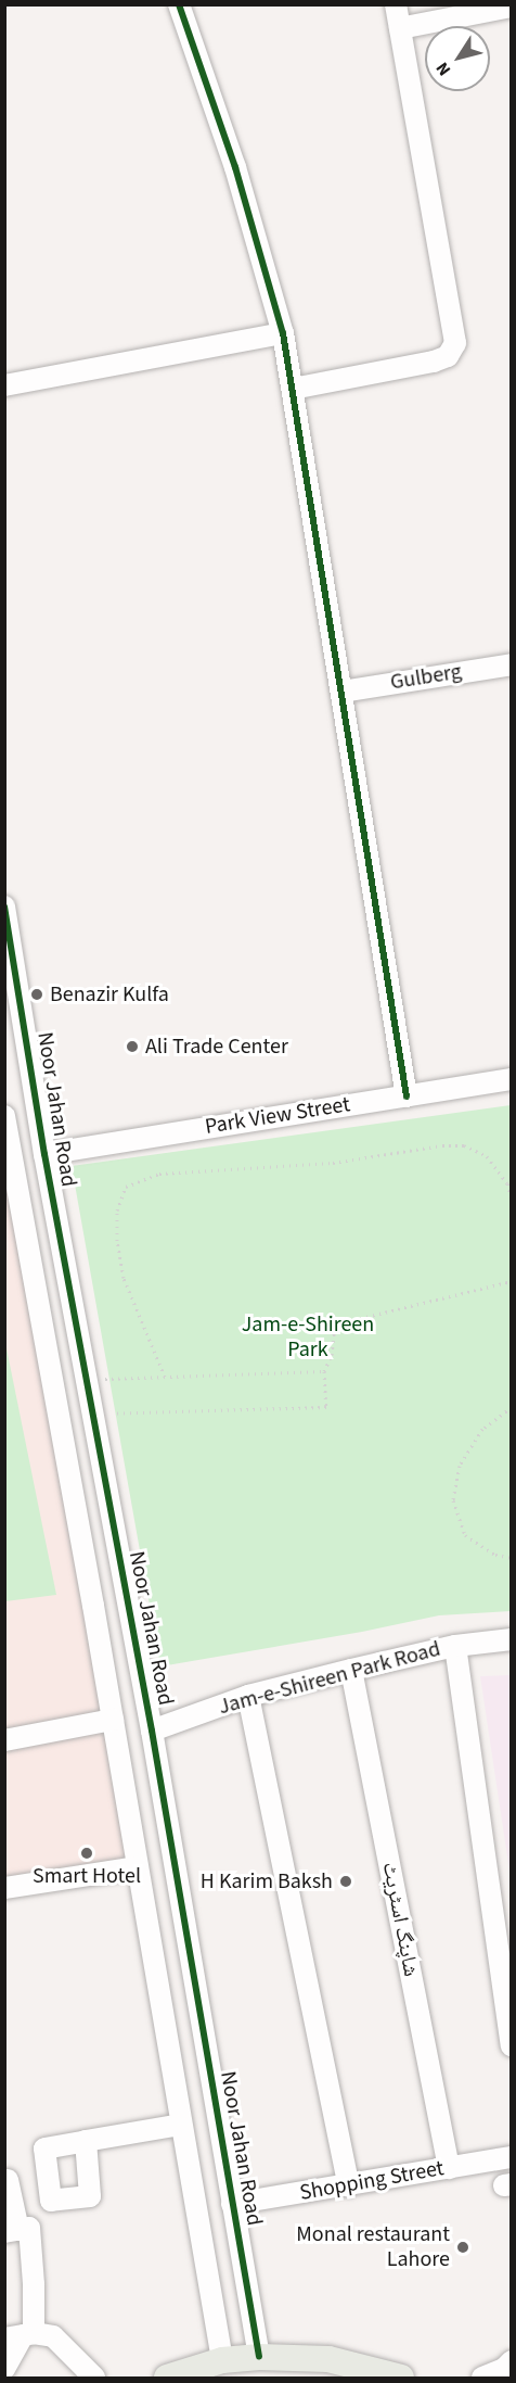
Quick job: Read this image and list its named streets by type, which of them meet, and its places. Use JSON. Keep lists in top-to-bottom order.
{
  "streets": {
    "street": [
      "Gulberg",
      "Noor Jahan Road",
      "Park View Street",
      "Jam-e-Shireen Park Road",
      "شاپنگ اسٹریٹ",
      "Shopping Street"
    ]
  },
  "crossings": [
    ["Noor Jahan Road", "Park View Street"],
    ["Noor Jahan Road", "Jam-e-Shireen Park Road"],
    ["Noor Jahan Road", "Shopping Street"],
    ["Jam-e-Shireen Park Road", "شاپنگ اسٹریٹ"],
    ["شاپنگ اسٹریٹ", "Shopping Street"]
  ],
  "parks": ["Jam-e-Shireen Park"],
  "places": [
    "Benazir Kulfa",
    "Ali Trade Center",
    "Smart Hotel",
    "H Karim Baksh",
    "Monal restaurant Lahore"
  ],
  "north": "bottom left"
}
